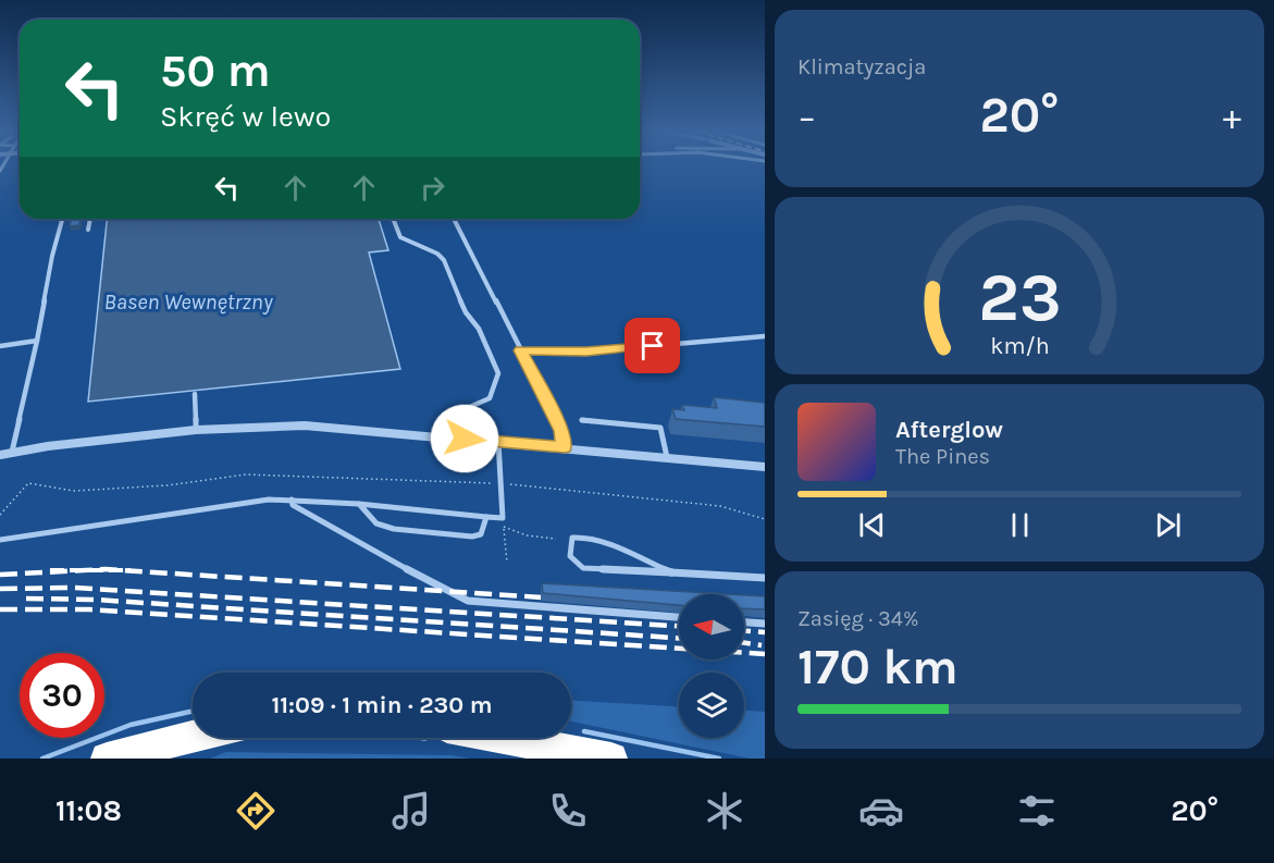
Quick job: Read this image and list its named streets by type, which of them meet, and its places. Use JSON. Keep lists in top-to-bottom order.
{
  "water": ["Basen Wewnętrzny"],
  "north": "left",
  "page": {
    "tile": [
      "Klimatyzacja",
      ["Zasięg · 34%", "170 km"]
    ],
    "turn": ["50 m", "Skręć w lewo"],
    "heat": ["−", "20°", "+"],
    "song": ["Afterglow", "The Pines"],
    "limit": "30",
    "trip": "11:09 · 1 min · 230 m",
    "tabs": ["11:08", "20°"],
    "gauge": ["23", "km/h"]
  }
}
